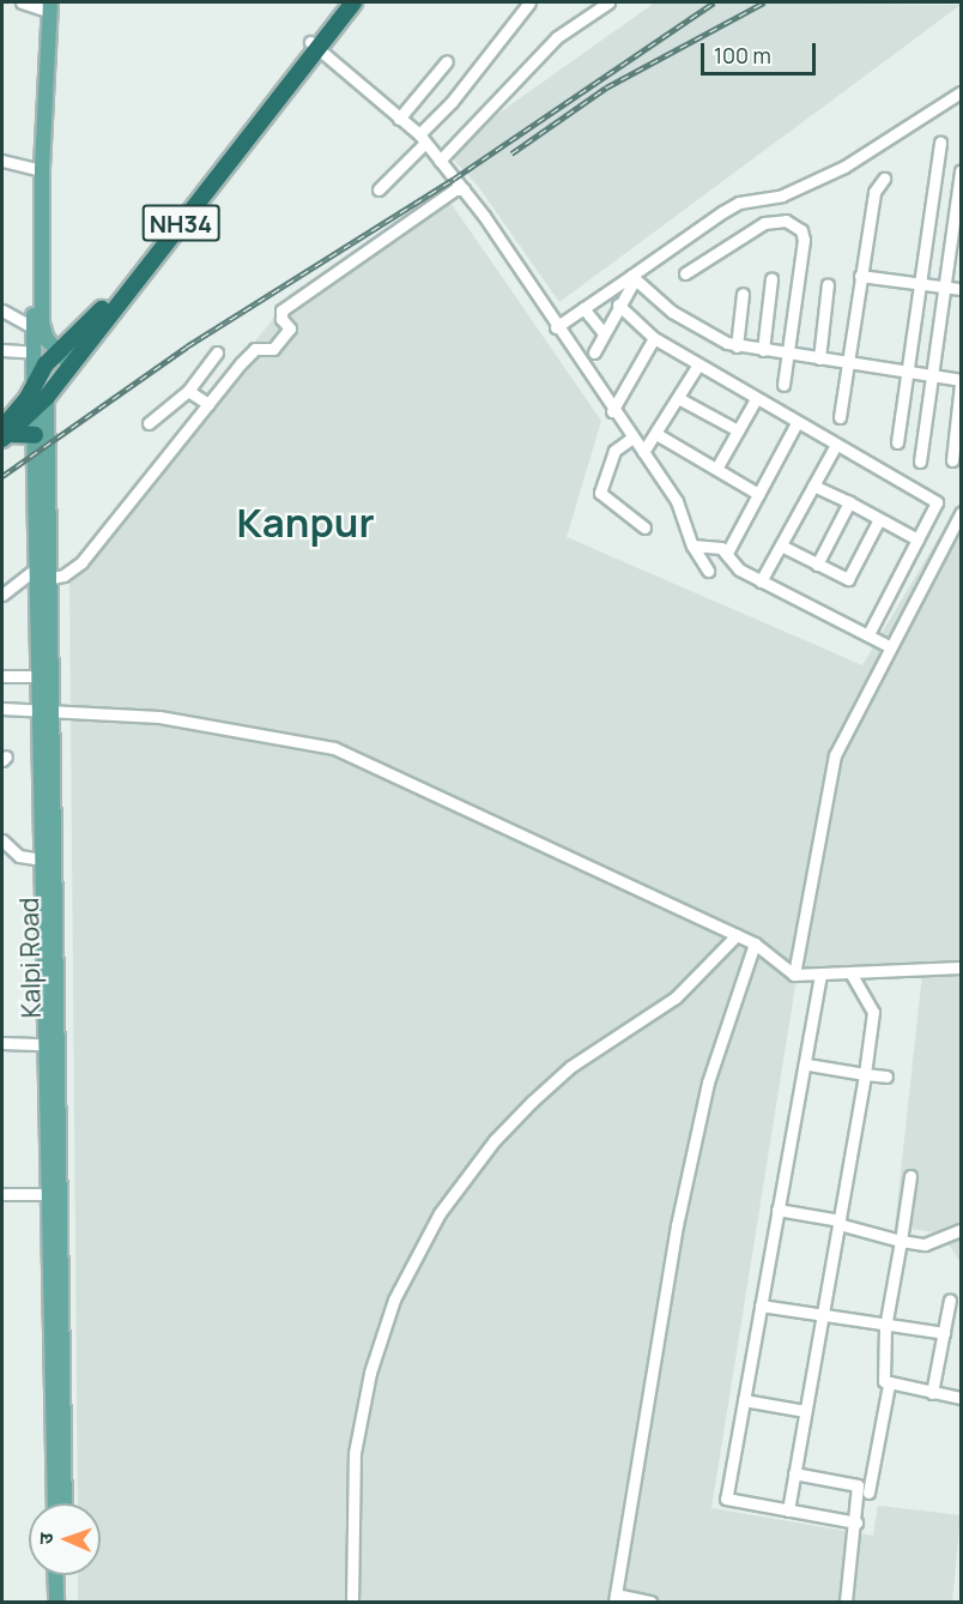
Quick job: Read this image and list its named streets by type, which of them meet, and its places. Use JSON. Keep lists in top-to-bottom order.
{
  "streets": {
    "highway": ["NH34"],
    "main road": ["Kalpi Road"]
  },
  "crossings": [
    ["NH34", "Kalpi Road"]
  ],
  "districts": ["Kanpur"],
  "scale_bar": "100 m",
  "north": "left"
}
